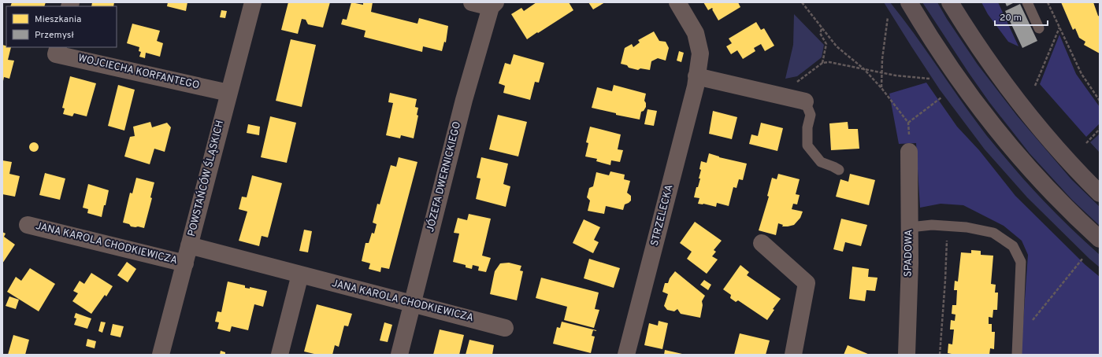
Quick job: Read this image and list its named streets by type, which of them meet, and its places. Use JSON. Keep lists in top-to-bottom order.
{
  "streets": {
    "street": [
      "WOJCIECHA KORFANTEGO",
      "JÓZEFA DWERNICKIEGO",
      "POWSTAŃCÓW ŚLĄSKICH",
      "STRZELECKA",
      "JANA KAROLA CHODKIEWICZA",
      "SPADOWA"
    ]
  },
  "crossings": [
    ["WOJCIECHA KORFANTEGO", "POWSTAŃCÓW ŚLĄSKICH"],
    ["JÓZEFA DWERNICKIEGO", "JANA KAROLA CHODKIEWICZA"],
    ["POWSTAŃCÓW ŚLĄSKICH", "JANA KAROLA CHODKIEWICZA"]
  ],
  "legend": ["Mieszkania", "Przemysł"],
  "scale_bar": "20 m"
}
